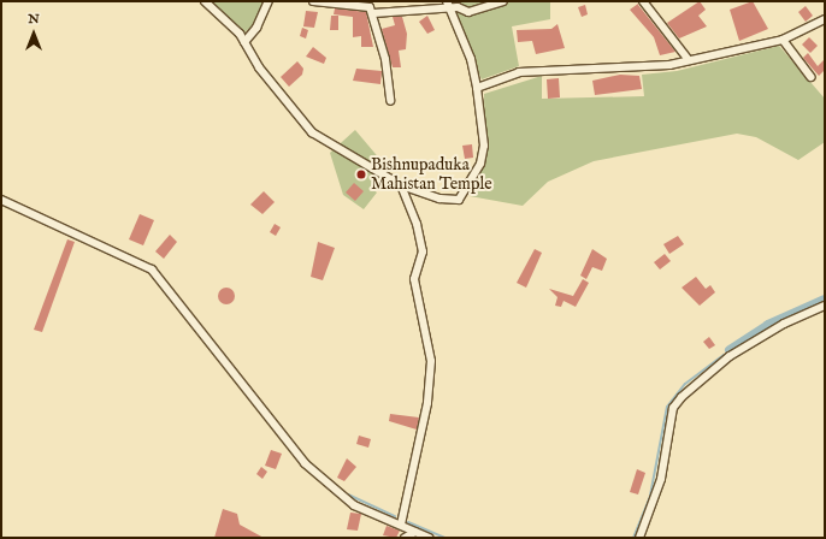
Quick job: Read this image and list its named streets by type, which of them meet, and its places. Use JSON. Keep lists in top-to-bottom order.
{
  "places": ["Bishnupaduka Mahistan Temple"],
  "north": "top"
}
